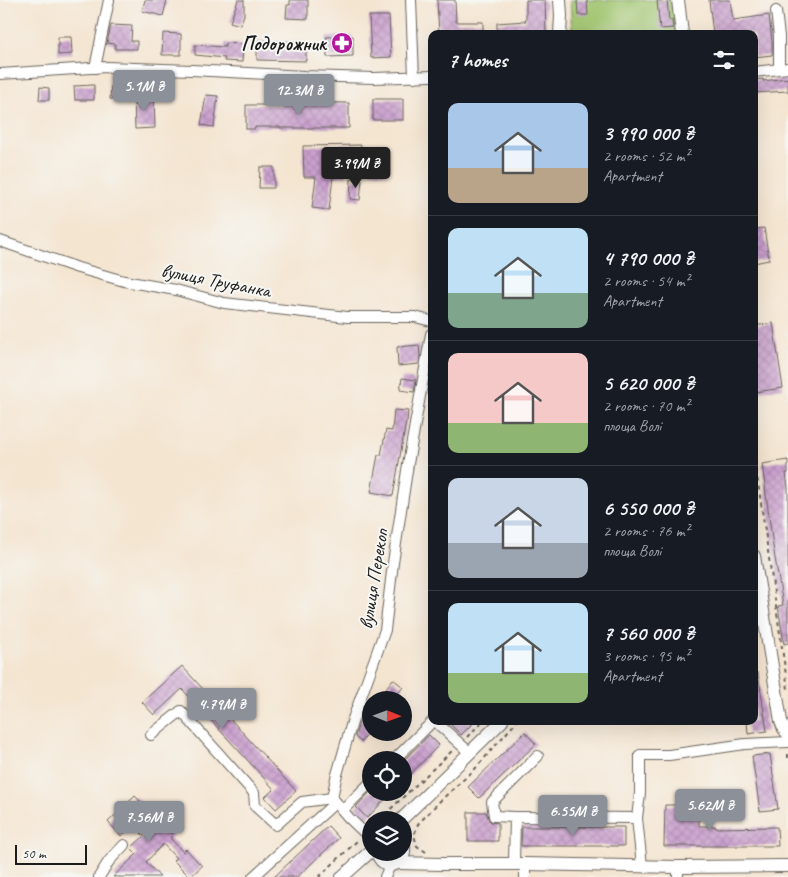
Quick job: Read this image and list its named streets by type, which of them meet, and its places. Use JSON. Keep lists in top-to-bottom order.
{
  "streets": {
    "street": ["вулиця Труфанка", "вулиця Перекоп"]
  },
  "places": {
    "pharmacy": ["Подорожник"]
  },
  "scale_bar": "50 m",
  "north": "right",
  "page": {
    "heading": "7 homes",
    "price": [
      "5.1M ₴",
      "12.3M ₴",
      "3.99M ₴",
      "4.79M ₴",
      "5.62M ₴",
      "6.55M ₴",
      "7.56M ₴"
    ],
    "list": [
      {
        "name": "3 990 000 ₴",
        "note": "2 rooms · 52 m² · Apartment"
      },
      {
        "name": "4 790 000 ₴",
        "note": "2 rooms · 54 m² · Apartment"
      },
      {
        "name": "5 620 000 ₴",
        "note": "2 rooms · 70 m² · площа Волі"
      },
      {
        "name": "6 550 000 ₴",
        "note": "2 rooms · 76 m² · площа Волі"
      },
      {
        "name": "7 560 000 ₴",
        "note": "3 rooms · 95 m² · Apartment"
      }
    ],
    "scale": "50 m"
  }
}
